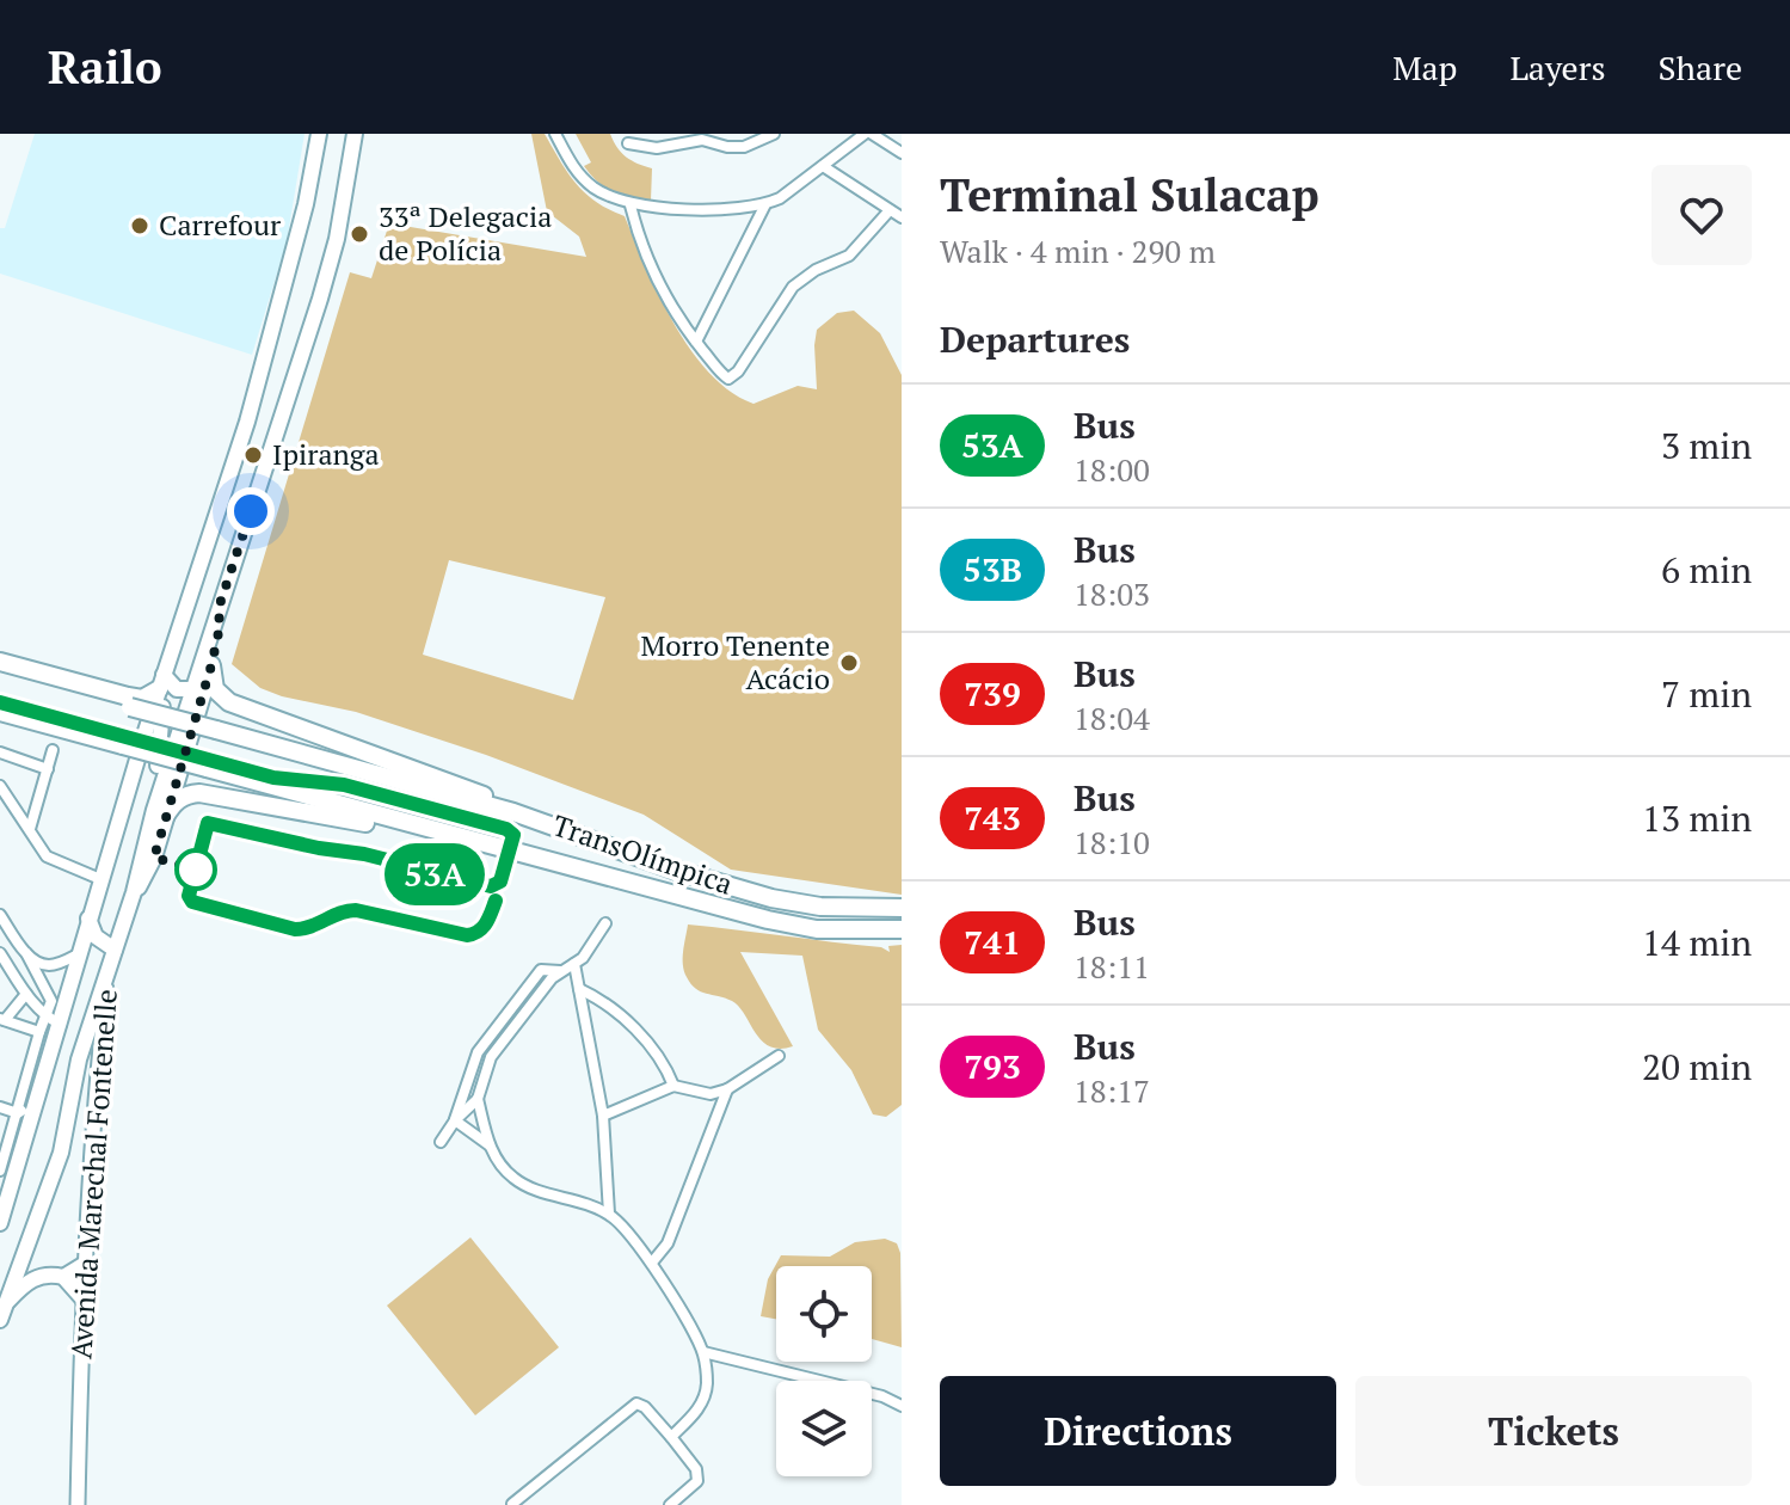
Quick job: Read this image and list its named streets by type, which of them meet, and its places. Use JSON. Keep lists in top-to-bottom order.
{
  "streets": {
    "highway": ["TransOlímpica"],
    "main road": ["Avenida Marechal Fontenelle"]
  },
  "places": [
    "Carrefour",
    "33ª Delegacia de Polícia",
    "Ipiranga",
    "Morro Tenente Acácio"
  ],
  "lines": ["bus line 53A"],
  "page": {
    "header": "Railo",
    "nav": ["Map", "Layers", "Share"],
    "on_map": "53A",
    "heading": [
      ["Terminal Sulacap", "Walk · 4 min · 290 m"],
      "Departures"
    ],
    "list": [
      {
        "mark": "53A",
        "name": "Bus",
        "note": "18:00",
        "value": "3 min"
      },
      {
        "mark": "53B",
        "name": "Bus",
        "note": "18:03",
        "value": "6 min"
      },
      {
        "mark": "739",
        "name": "Bus",
        "note": "18:04",
        "value": "7 min"
      },
      {
        "mark": "743",
        "name": "Bus",
        "note": "18:10",
        "value": "13 min"
      },
      {
        "mark": "741",
        "name": "Bus",
        "note": "18:11",
        "value": "14 min"
      },
      {
        "mark": "793",
        "name": "Bus",
        "note": "18:17",
        "value": "20 min"
      }
    ],
    "buttons": ["Directions", "Tickets"]
  }
}
